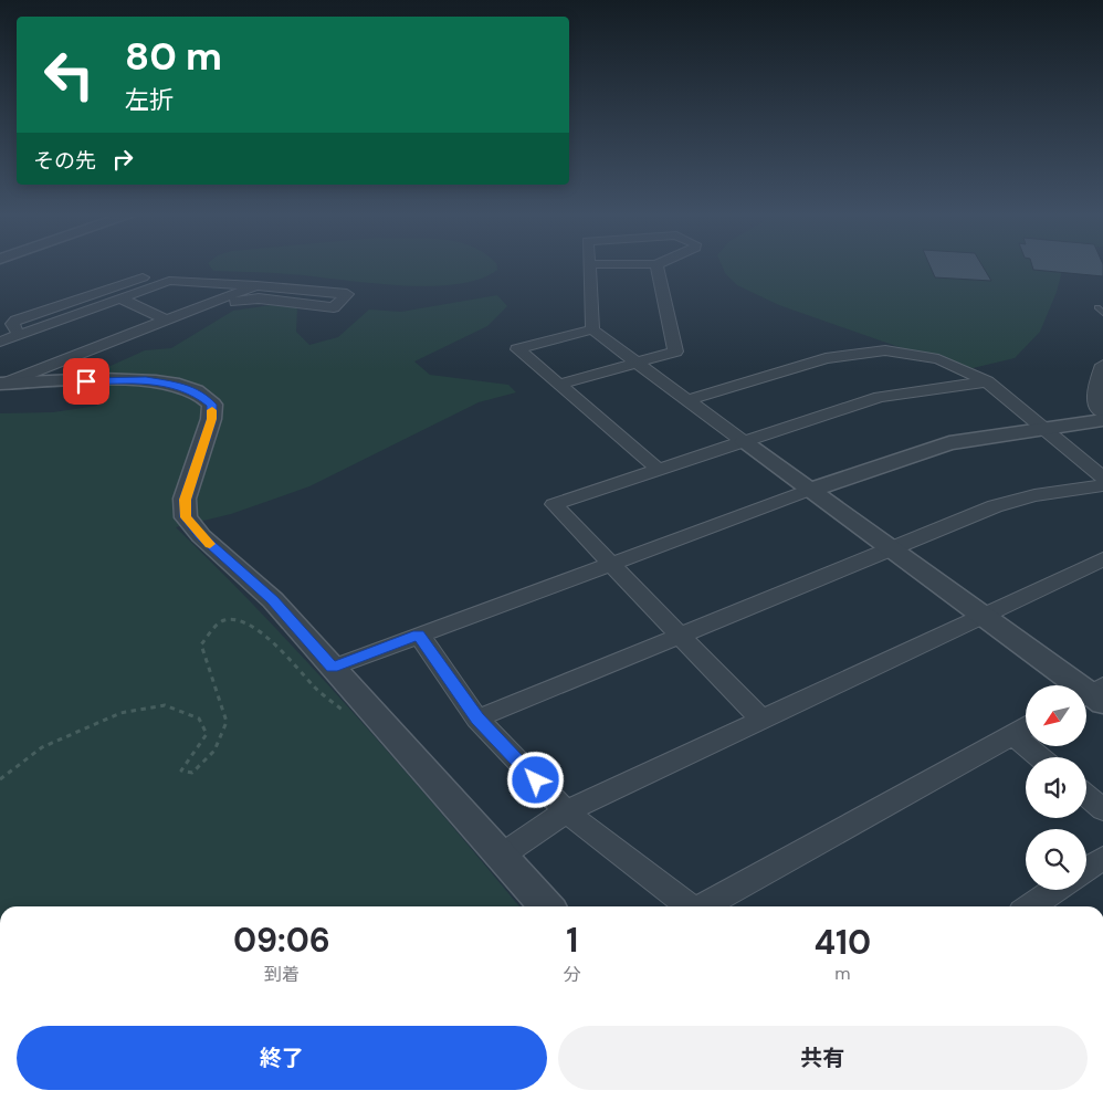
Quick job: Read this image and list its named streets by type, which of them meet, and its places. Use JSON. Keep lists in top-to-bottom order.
{
  "north": "bottom left",
  "page": {
    "turn": ["80 m", "左折"],
    "then": "その先",
    "eta": [
      "09:06",
      "到着",
      "1",
      "分",
      "410",
      "m"
    ],
    "buttons": ["終了", "共有"]
  }
}
